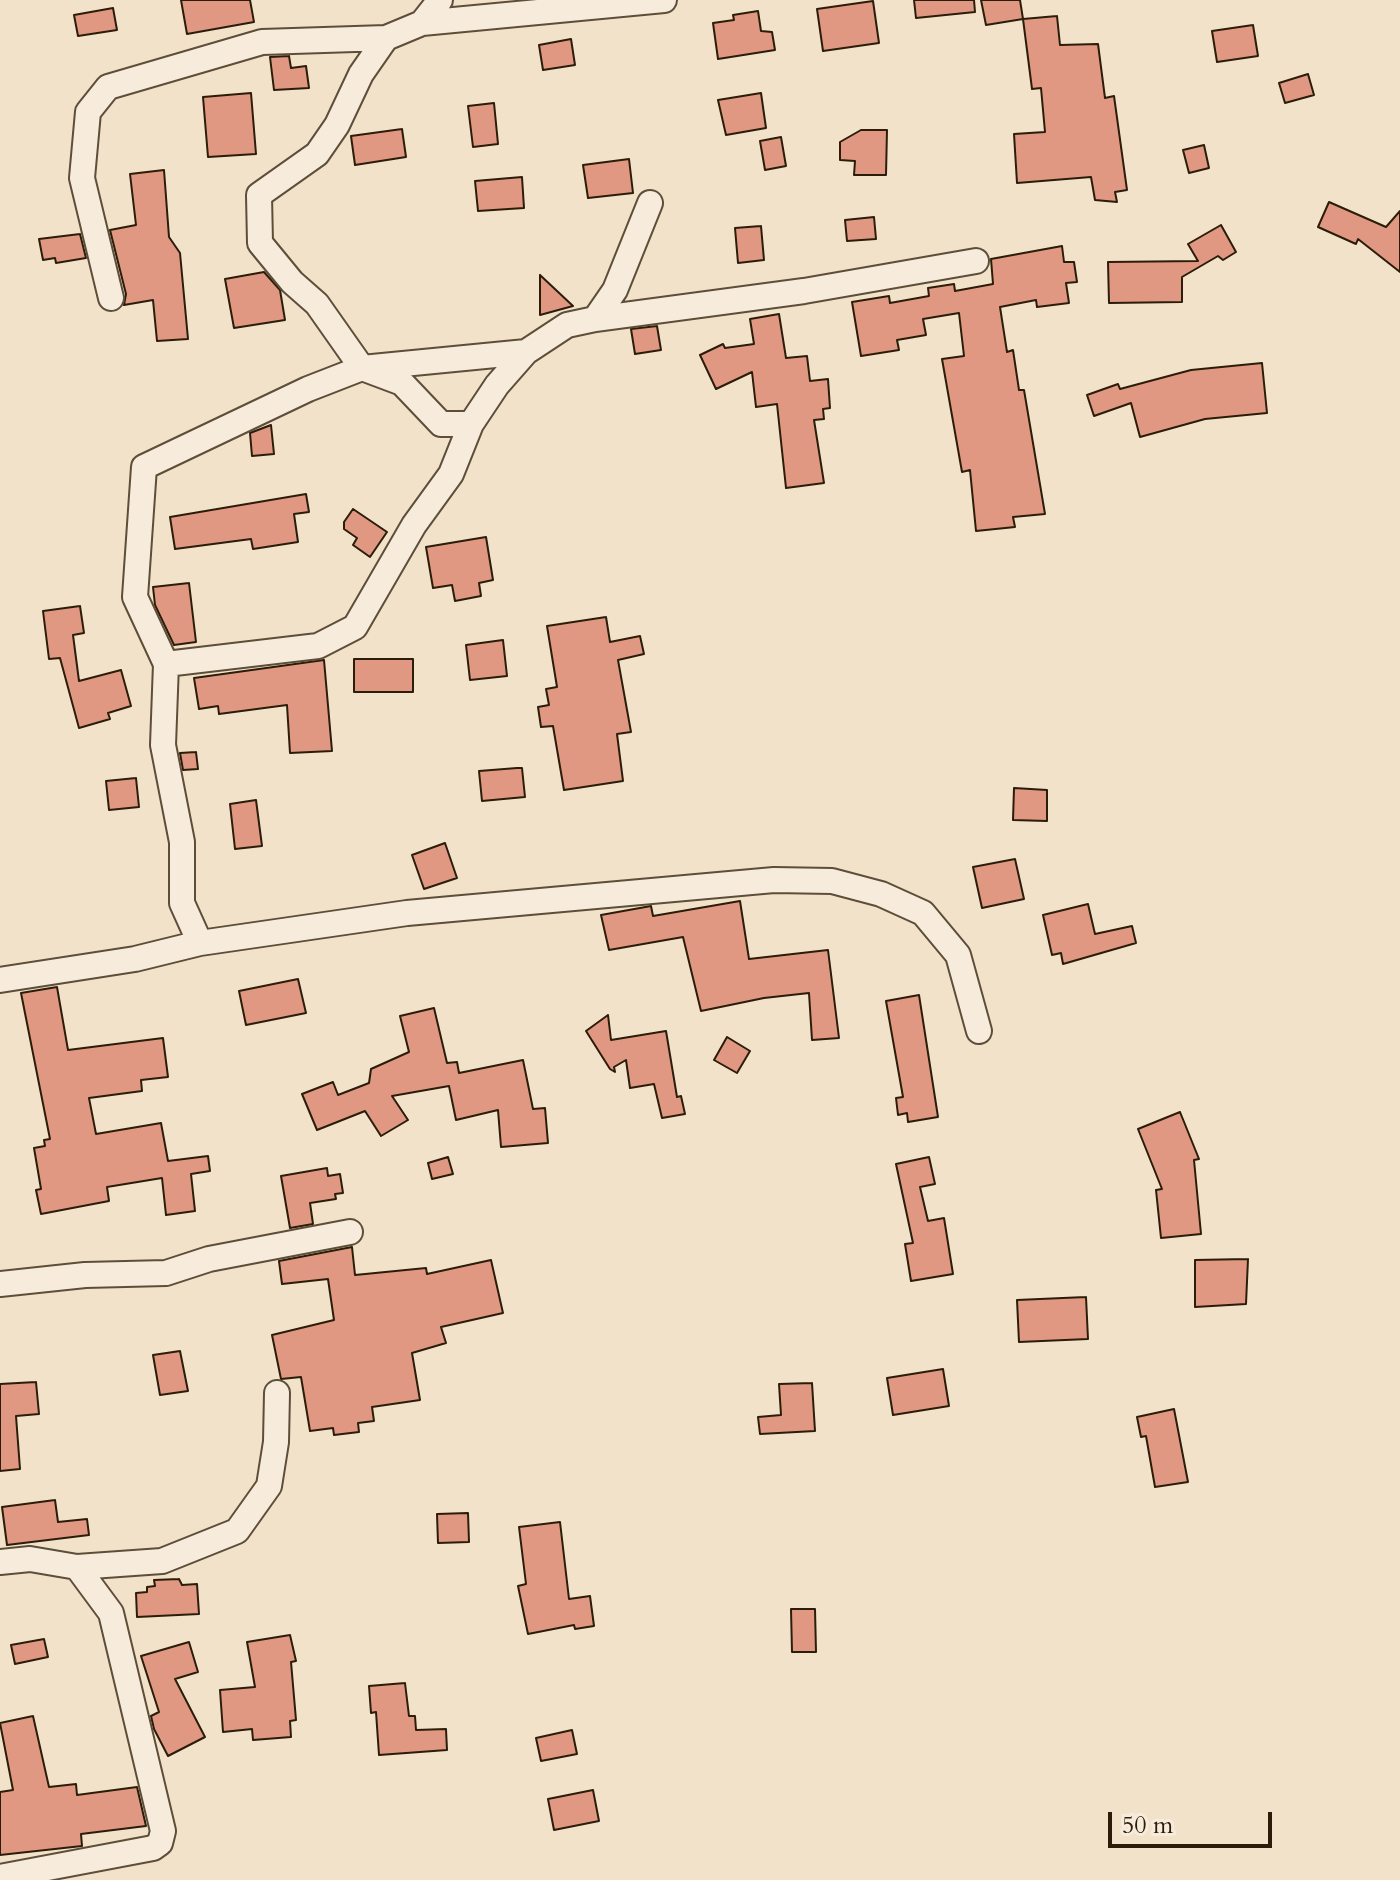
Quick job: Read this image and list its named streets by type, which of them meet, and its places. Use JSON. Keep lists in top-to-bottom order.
{
  "scale_bar": "50 m"
}
